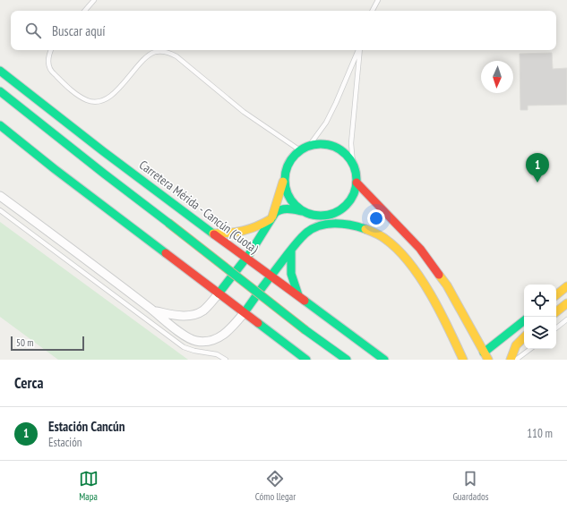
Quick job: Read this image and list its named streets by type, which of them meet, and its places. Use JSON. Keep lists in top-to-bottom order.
{
  "streets": {
    "main road": ["Carretera Mérida - Cancún (Cuota)"]
  },
  "scale_bar": "50 m",
  "north": "bottom",
  "page": {
    "search": "Buscar aquí",
    "pins": "1",
    "scale": "50 m",
    "heading": "Cerca",
    "list": [
      {
        "mark": "1",
        "name": "Estación Cancún",
        "note": "Estación",
        "value": "110 m"
      }
    ],
    "nav": ["Mapa", "Cómo llegar", "Guardados"]
  }
}
